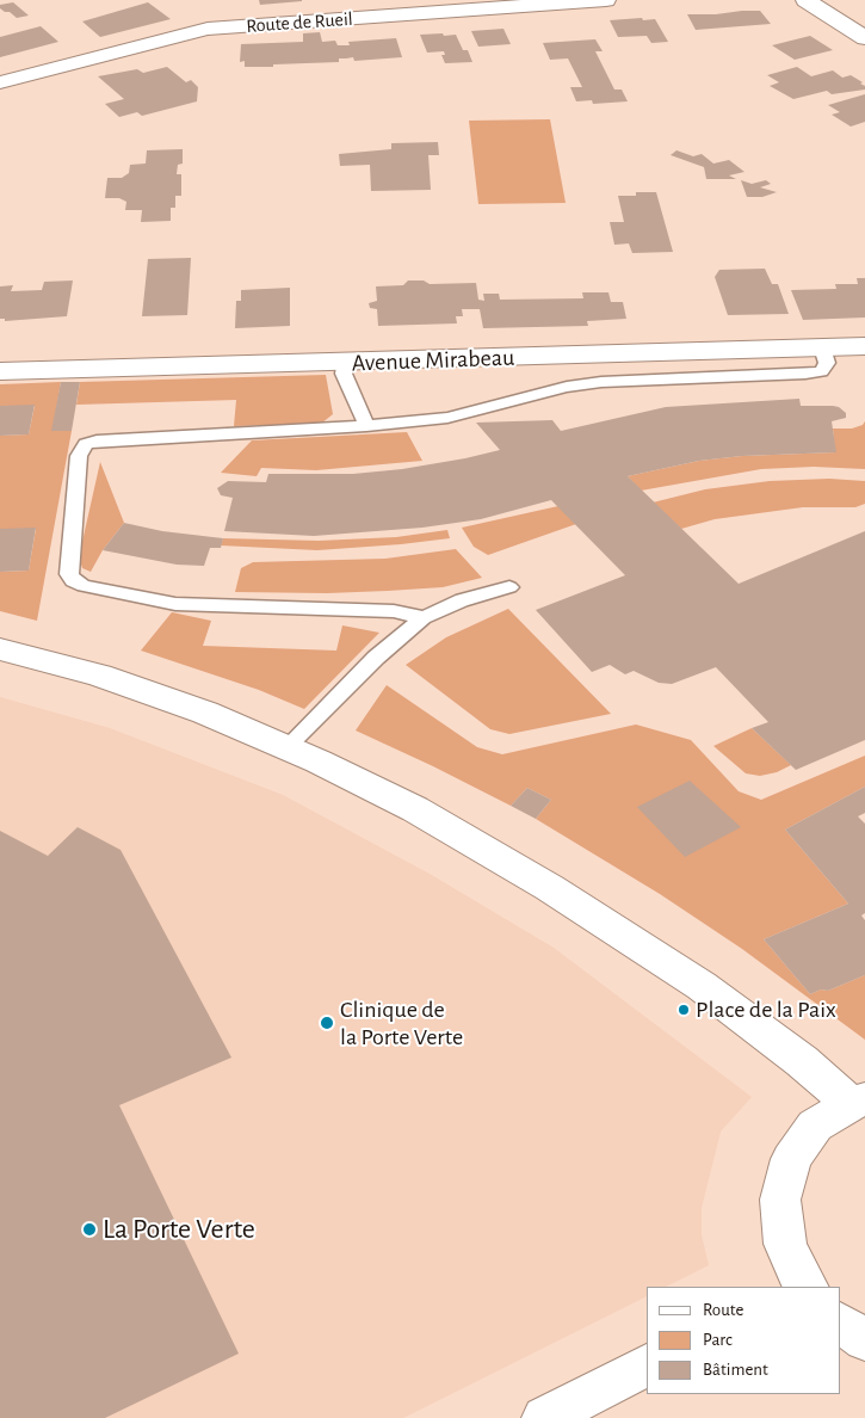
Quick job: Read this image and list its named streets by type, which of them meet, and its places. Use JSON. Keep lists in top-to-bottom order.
{
  "streets": {
    "street": ["Route de Rueil", "Avenue Mirabeau"]
  },
  "places": ["Place de la Paix", "Clinique de la Porte Verte", "La Porte Verte"],
  "legend": ["Route", "Parc", "Bâtiment"]
}
